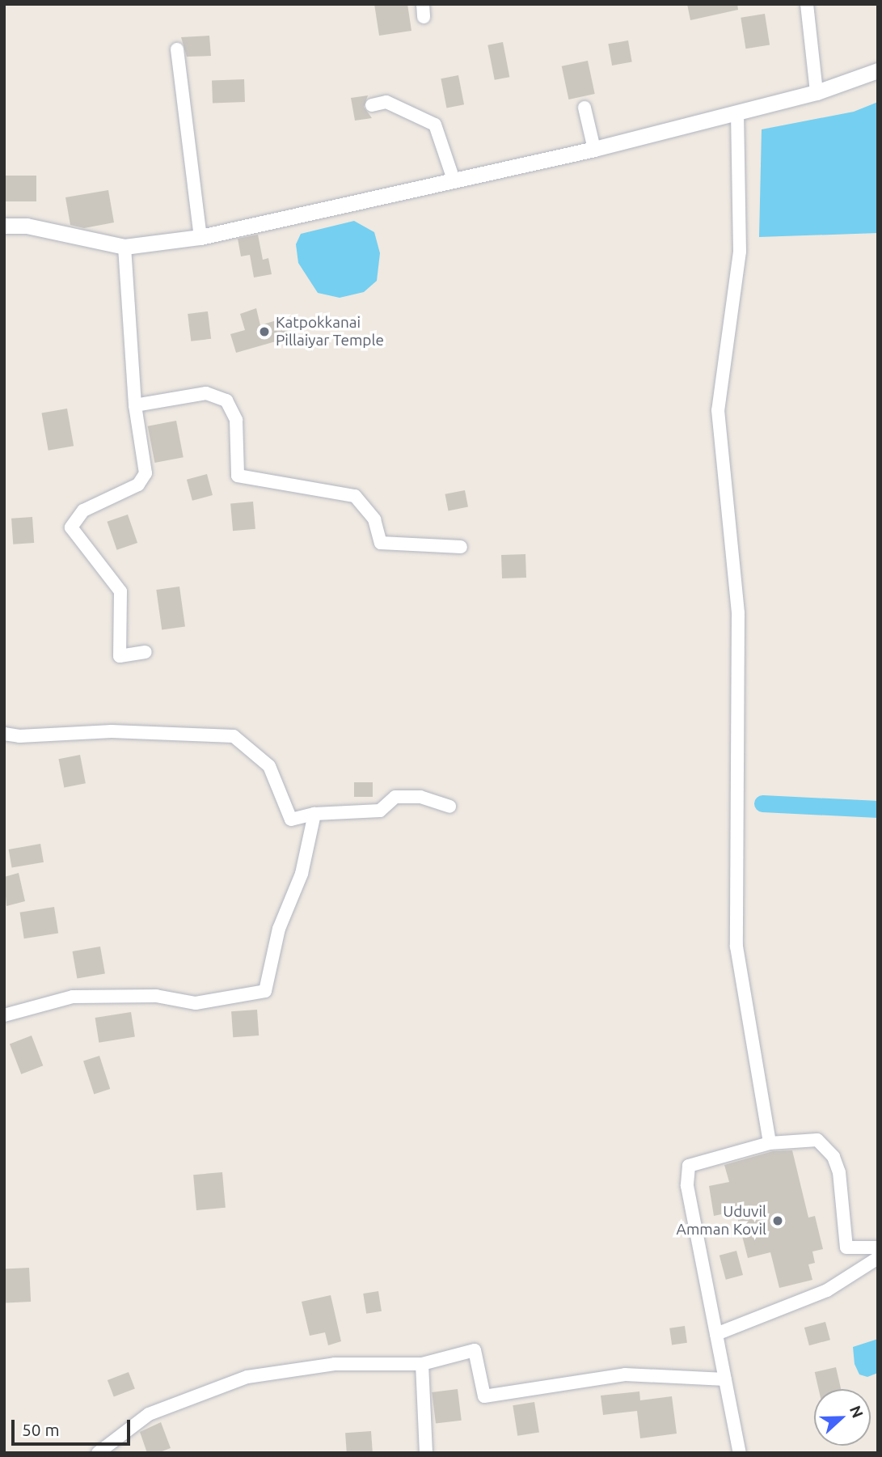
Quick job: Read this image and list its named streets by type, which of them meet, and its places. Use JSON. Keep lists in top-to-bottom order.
{
  "places": ["Katpokkanai Pillaiyar Temple", "Uduvil Amman Kovil"],
  "scale_bar": "50 m",
  "north": "right"
}
